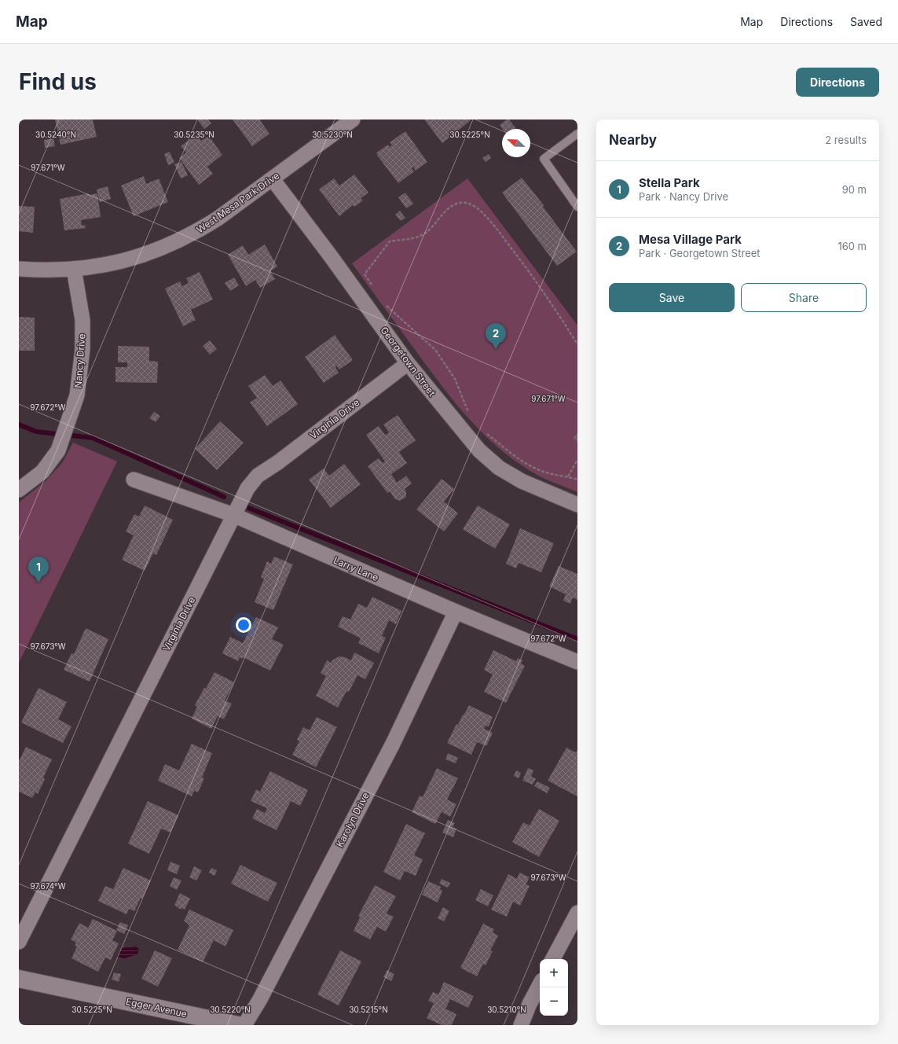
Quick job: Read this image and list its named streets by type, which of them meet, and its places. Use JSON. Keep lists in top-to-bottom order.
{
  "streets": {
    "street": [
      "West Mesa Park Drive",
      "Nancy Drive",
      "Georgetown Street",
      "Virginia Drive",
      "Larry Lane",
      "Karolyn Drive",
      "Egger Avenue"
    ]
  },
  "crossings": [
    ["West Mesa Park Drive", "Nancy Drive"],
    ["West Mesa Park Drive", "Georgetown Street"],
    ["Georgetown Street", "Virginia Drive"],
    ["Virginia Drive", "Larry Lane"],
    ["Larry Lane", "Karolyn Drive"]
  ],
  "north": "top left",
  "page": {
    "header": "Map",
    "nav": ["Map", "Directions", "Saved"],
    "buttons": [
      "Directions",
      ["Save", "Share"]
    ],
    "title": "Find us",
    "heading": ["Nearby", "2 results"],
    "list": [
      {
        "mark": "1",
        "name": "Stella Park",
        "note": "Park · Nancy Drive",
        "value": "90 m"
      },
      {
        "mark": "2",
        "name": "Mesa Village Park",
        "note": "Park · Georgetown Street",
        "value": "160 m"
      }
    ],
    "pins": ["2", "1"],
    "map_buttons": ["+", "−"]
  },
  "coordinates": [
    "30.5235°N",
    "30.5225°N",
    "30.5240°N",
    "30.5230°N",
    "97.671°W",
    "97.672°W",
    "97.673°W",
    "97.674°W",
    "30.5220°N",
    "30.5215°N",
    "30.5210°N"
  ]
}
